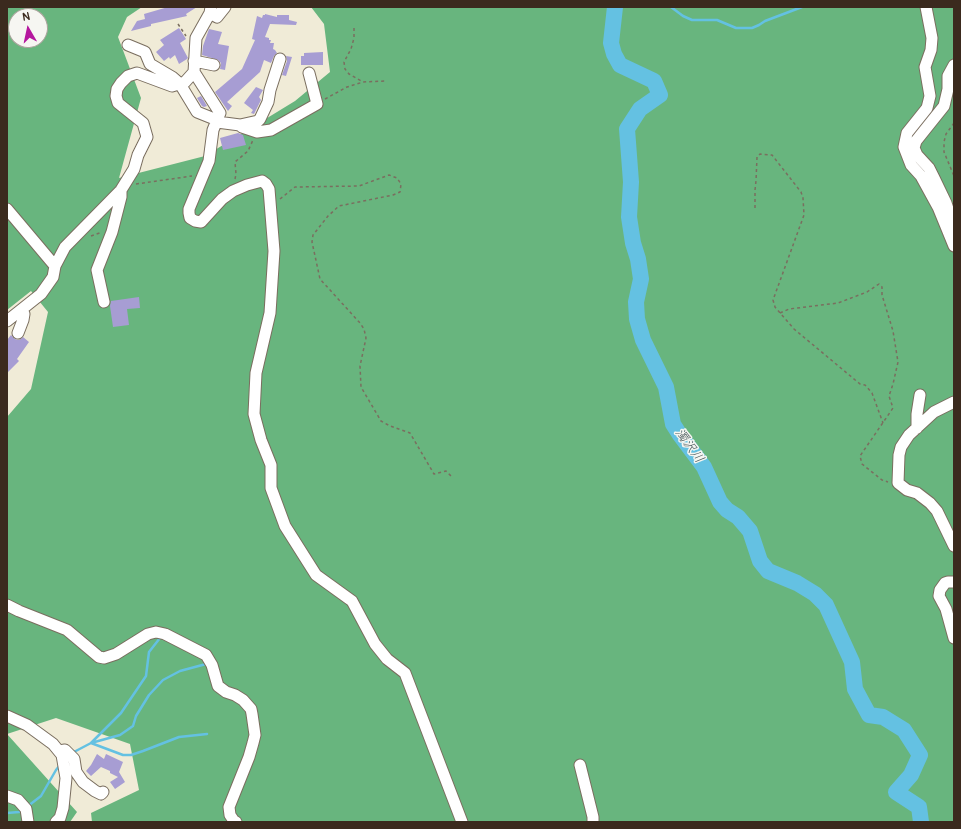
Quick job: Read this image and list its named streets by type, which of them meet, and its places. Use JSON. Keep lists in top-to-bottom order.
{
  "water": ["濁沢川"],
  "north": "top"
}
